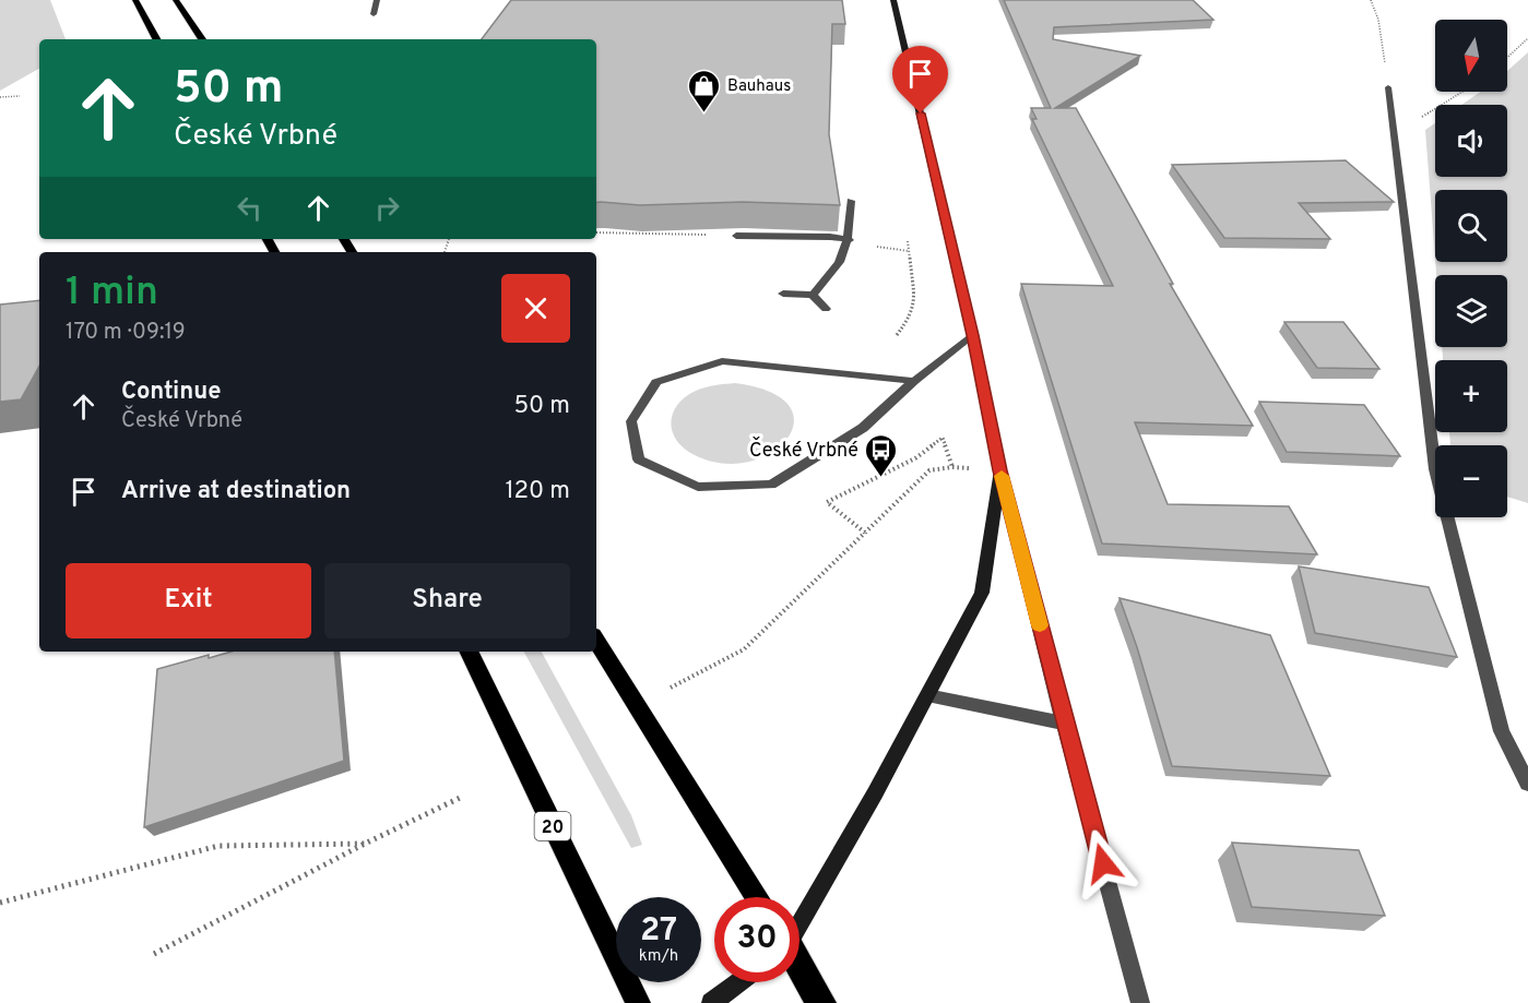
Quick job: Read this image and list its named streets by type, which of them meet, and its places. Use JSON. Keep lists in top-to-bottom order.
{
  "streets": {
    "main road": ["20"]
  },
  "places": {
    "shop": ["Bauhaus"],
    "bus stop": ["České Vrbné"]
  },
  "north": "bottom",
  "page": {
    "map_buttons": ["+", "−"],
    "turn": ["50 m", "České Vrbné"],
    "heading": ["1 min", "170 m · 09:19"],
    "list": [
      {
        "name": "Continue",
        "note": "České Vrbné",
        "value": "50 m"
      },
      {
        "name": "Arrive at destination",
        "value": "120 m"
      }
    ],
    "buttons": ["Exit", "Share"],
    "speed": "27 km/h",
    "limit": "30"
  }
}
